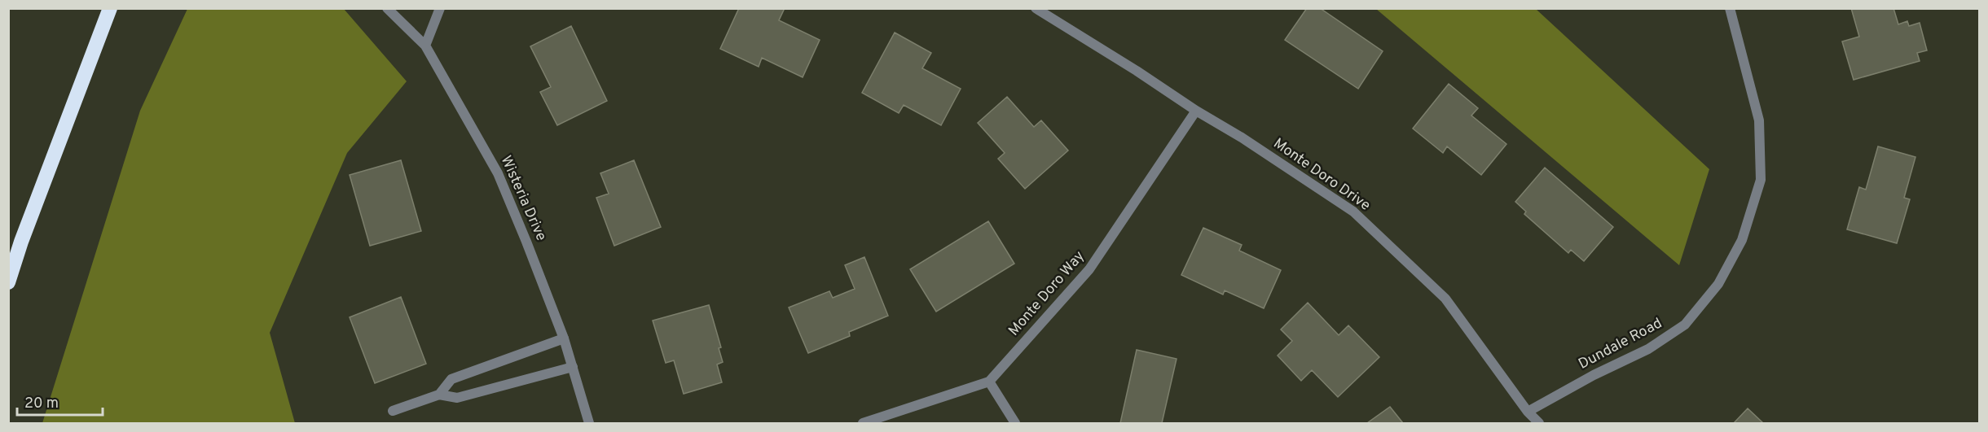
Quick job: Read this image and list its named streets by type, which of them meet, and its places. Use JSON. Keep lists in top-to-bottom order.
{
  "streets": {
    "street": [
      "Monte Doro Drive",
      "Wisteria Drive",
      "Monte Doro Way",
      "Dundale Road"
    ]
  },
  "crossings": [
    ["Monte Doro Drive", "Monte Doro Way"],
    ["Monte Doro Drive", "Dundale Road"]
  ],
  "scale_bar": "20 m"
}
